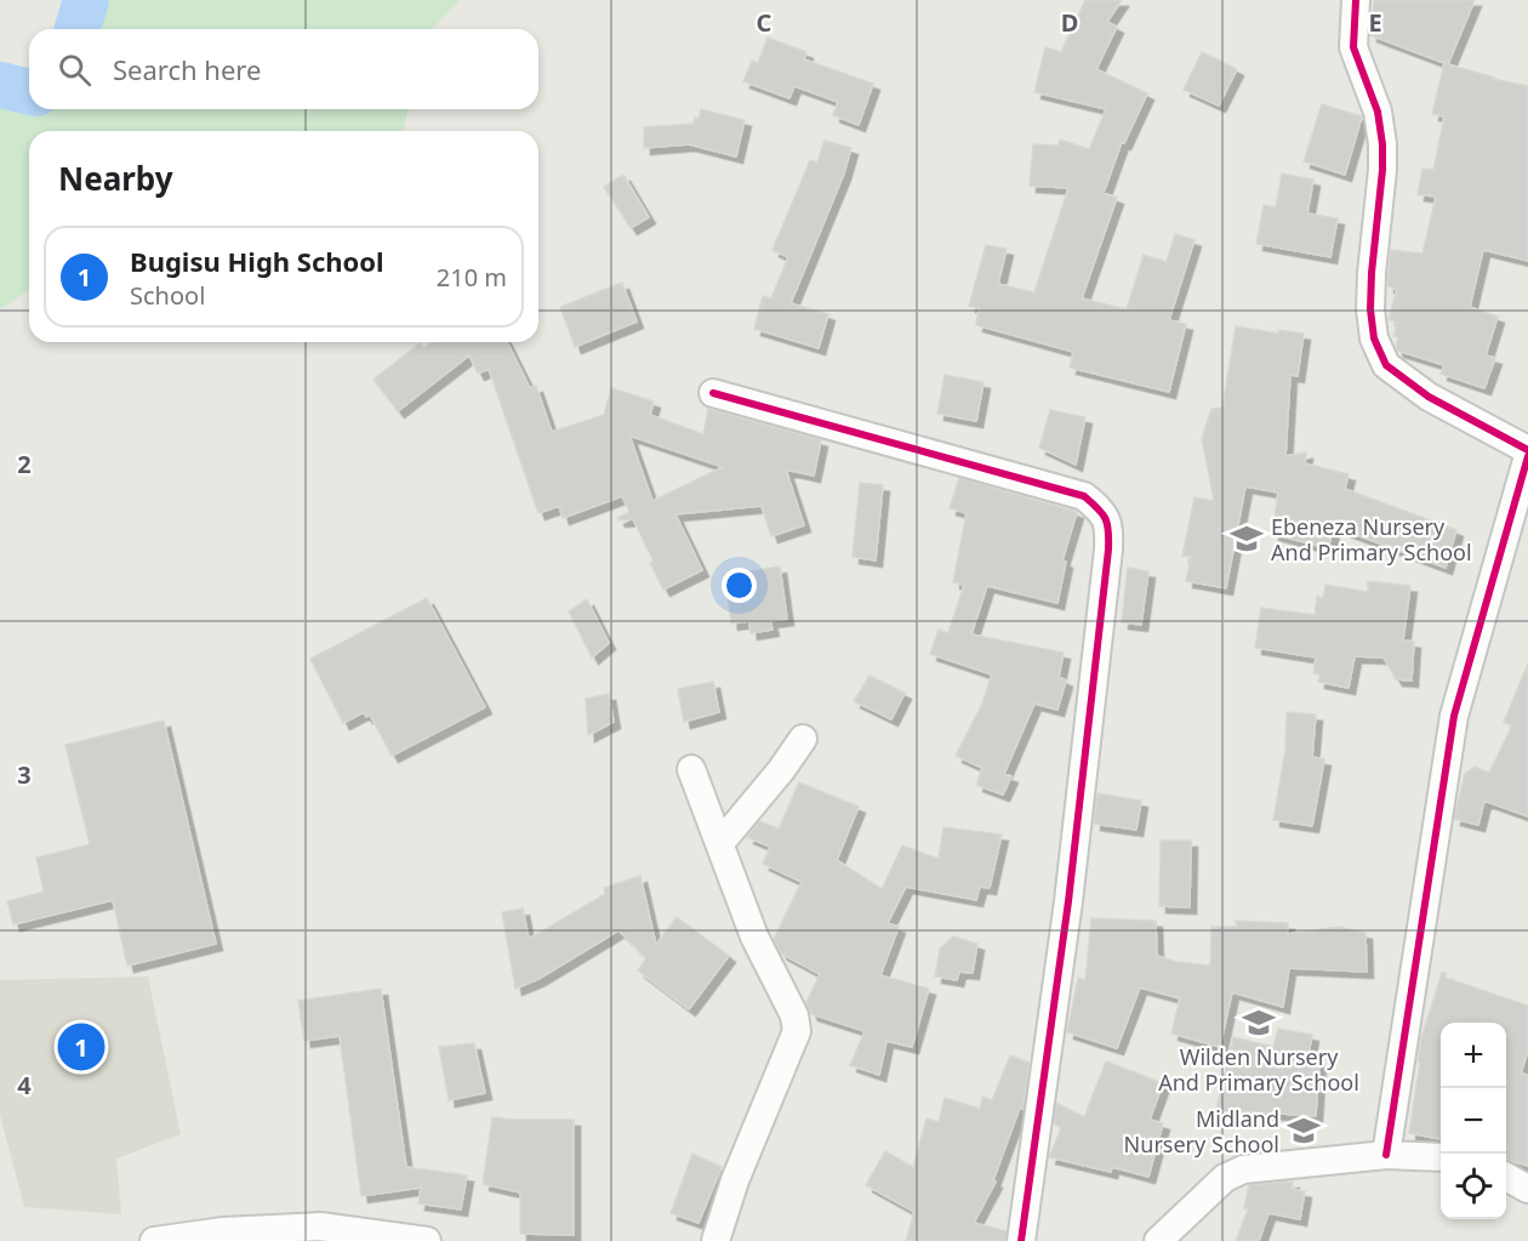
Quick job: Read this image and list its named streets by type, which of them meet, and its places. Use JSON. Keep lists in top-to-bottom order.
{
  "places": {
    "school or university": ["Ebeneza Nursery And Primary School", "Wilden Nursery And Primary School", "Midland Nursery School"]
  },
  "page": {
    "search": "Search here",
    "heading": "Nearby",
    "list": [
      {
        "mark": "1",
        "name": "Bugisu High School",
        "note": "School",
        "value": "210 m"
      }
    ],
    "pins": "1",
    "map_buttons": ["+", "−"]
  },
  "grid": {
    "columns": ["C", "D", "E"],
    "rows": ["2", "3", "4"]
  }
}
